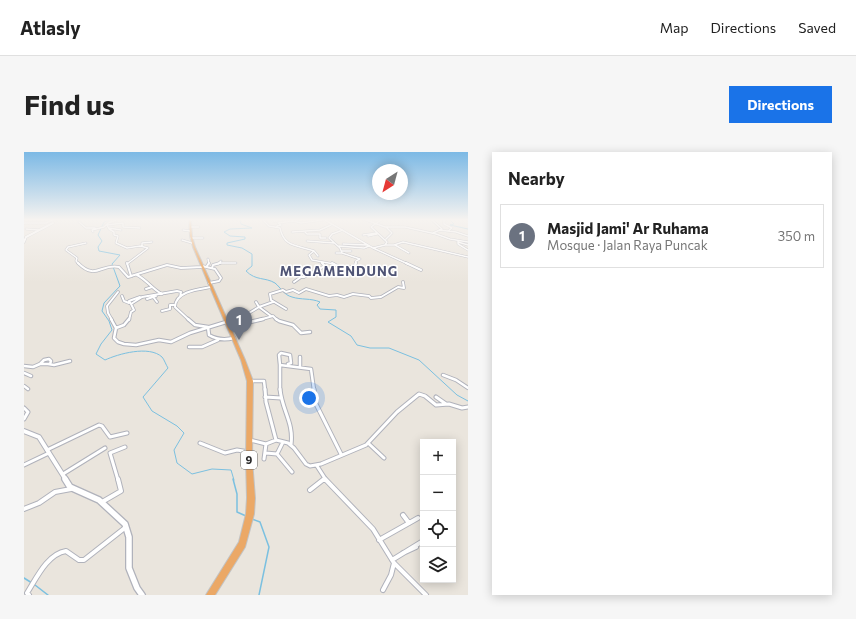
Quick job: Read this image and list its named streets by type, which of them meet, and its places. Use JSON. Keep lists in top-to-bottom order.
{
  "streets": {
    "highway": ["9"]
  },
  "districts": ["MEGAMENDUNG"],
  "north": "bottom left",
  "page": {
    "header": "Atlasly",
    "nav": ["Map", "Directions", "Saved"],
    "buttons": "Directions",
    "title": "Find us",
    "heading": "Nearby",
    "list": [
      {
        "mark": "1",
        "name": "Masjid Jami' Ar Ruhama",
        "note": "Mosque · Jalan Raya Puncak",
        "value": "350 m"
      }
    ],
    "pins": "1",
    "map_buttons": ["+", "−"]
  }
}
